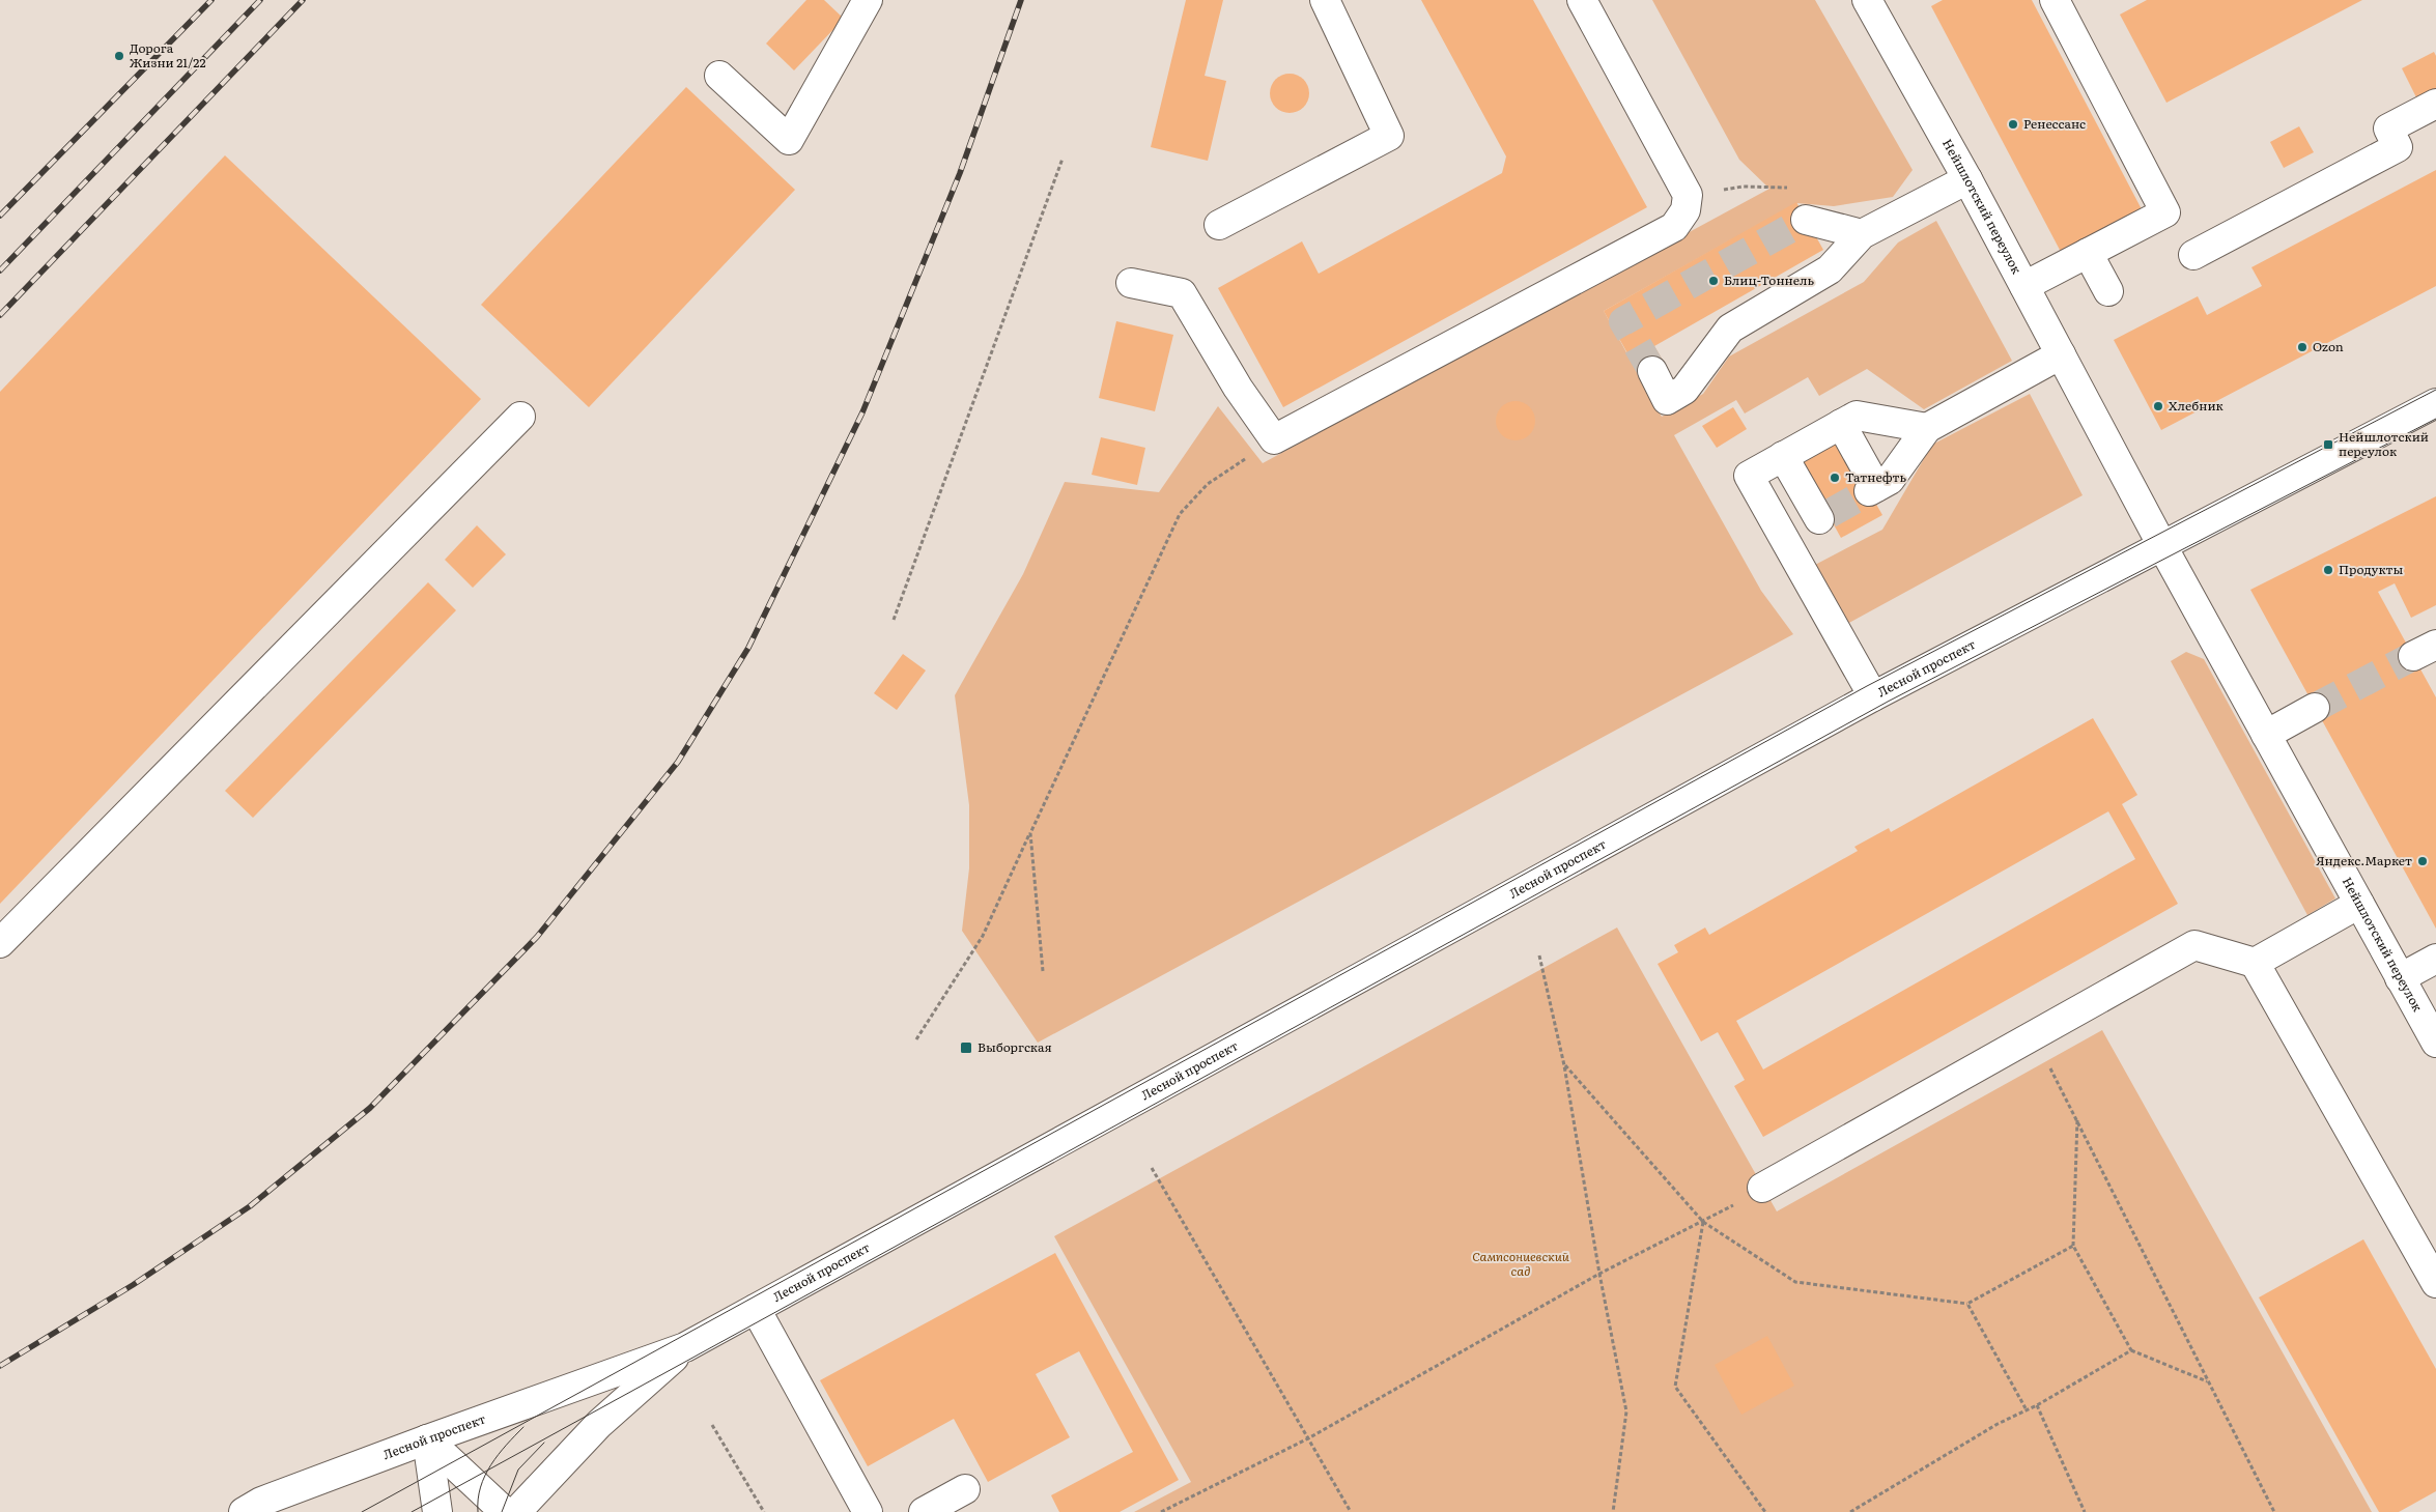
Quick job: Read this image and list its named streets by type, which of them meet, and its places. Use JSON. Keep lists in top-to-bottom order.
{
  "streets": {
    "main road": ["Нейшлотский переулок", "Лесной проспект"]
  },
  "crossings": [
    ["Нейшлотский переулок", "Лесной проспект"]
  ],
  "parks": ["Сампсониевский сад"],
  "places": {
    "other": [
      "Дорога Жизни 21/22",
      "Ренессанс",
      "Блиц-Тоннель",
      "Ozon",
      "Хлебник",
      "Татнефть",
      "Продукты",
      "Яндекс.Маркет"
    ],
    "transit": ["Нейшлотский переулок", "Выборгская"]
  }
}
